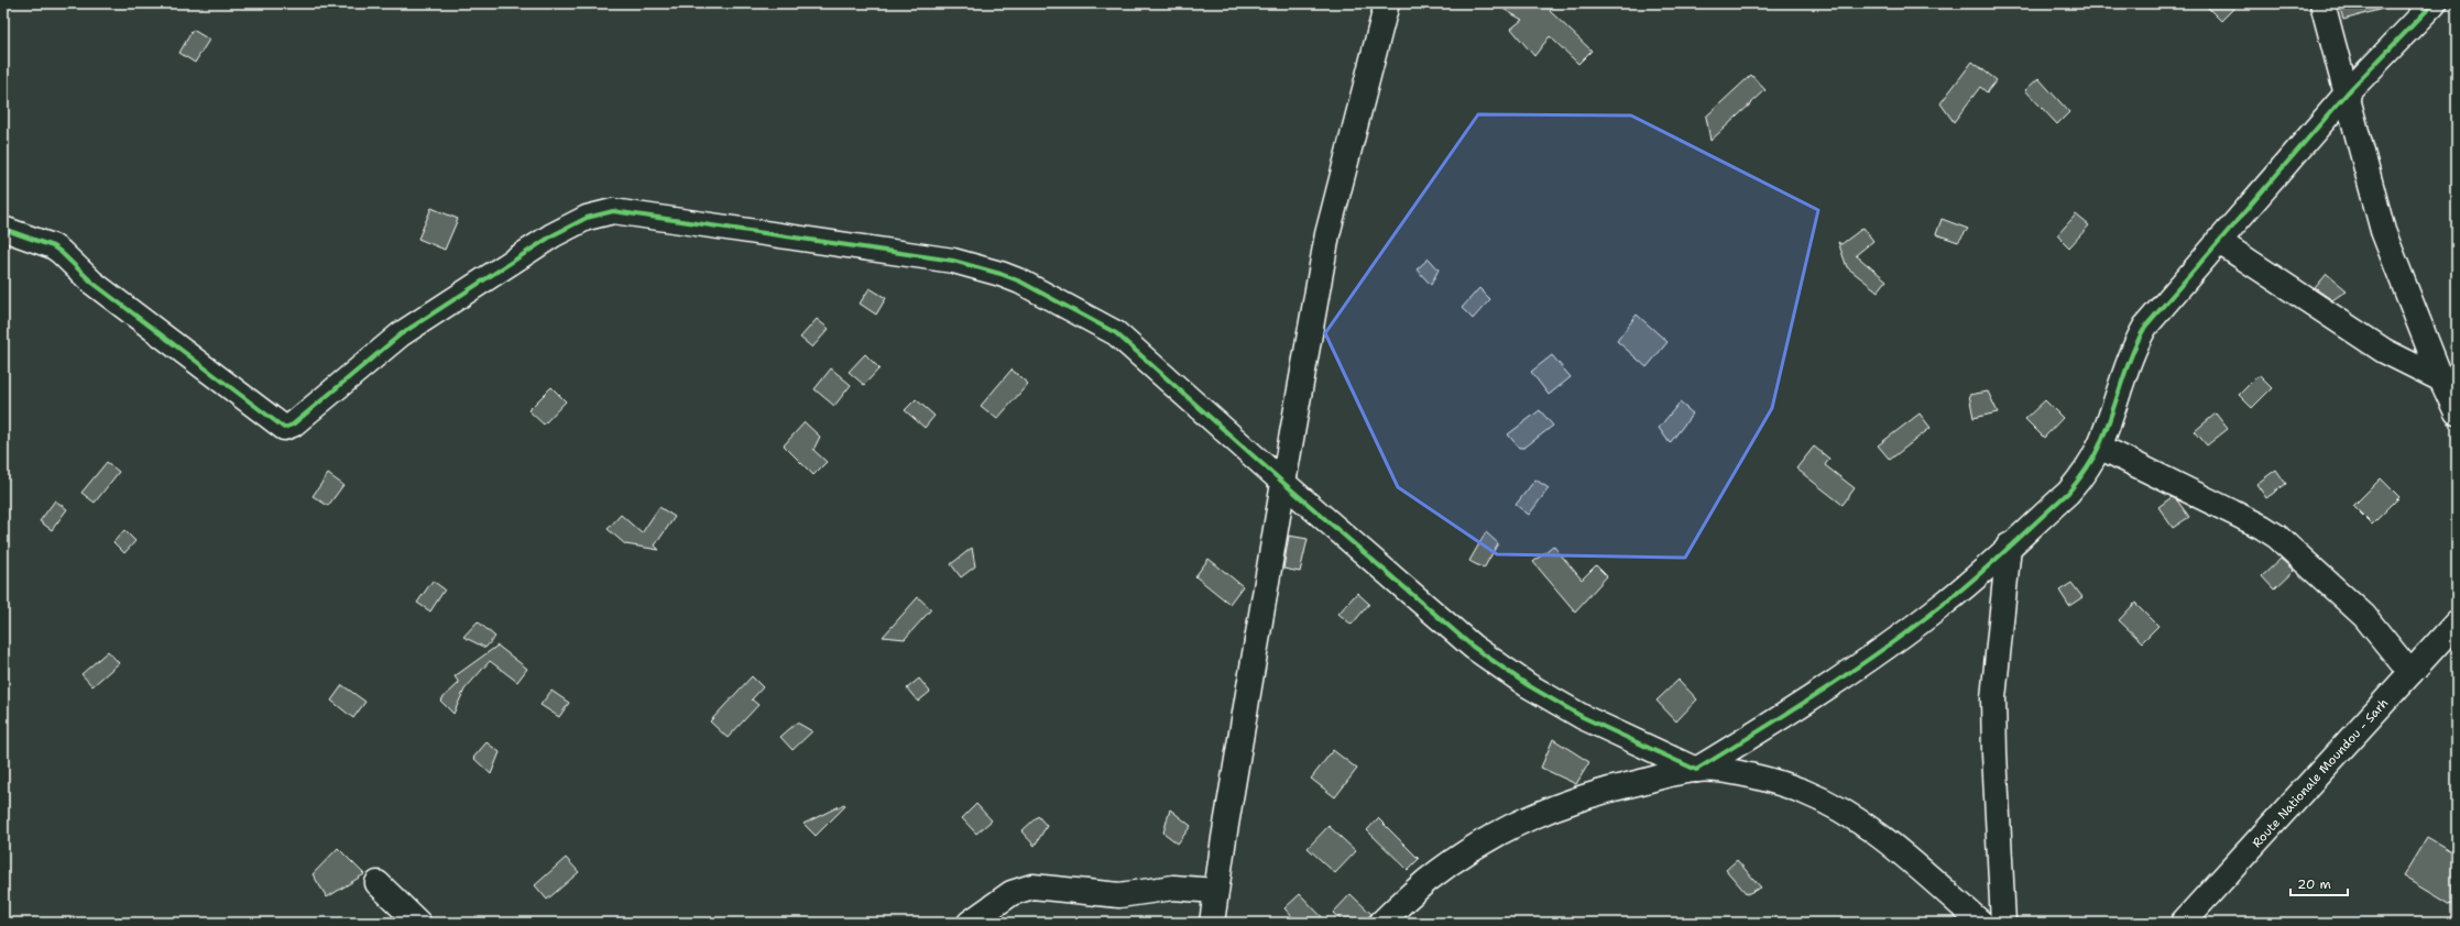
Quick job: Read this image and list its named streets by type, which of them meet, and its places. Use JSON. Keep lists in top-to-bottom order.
{
  "streets": {
    "main road": ["Route Nationale Moundou - Sarh"]
  },
  "scale_bar": "20 m"
}
